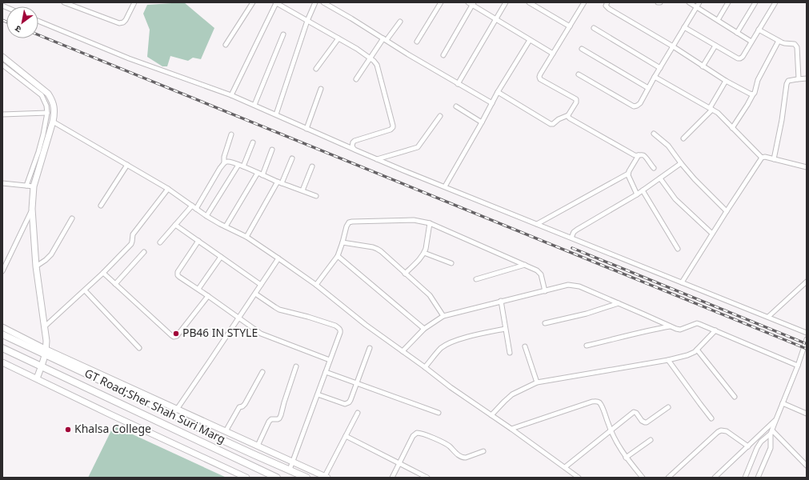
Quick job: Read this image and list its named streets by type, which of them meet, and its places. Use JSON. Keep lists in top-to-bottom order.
{
  "streets": {
    "main road": ["GT Road;Sher Shah Suri Marg"]
  },
  "places": ["PB46 IN STYLE", "Khalsa College"],
  "north": "bottom left"
}
